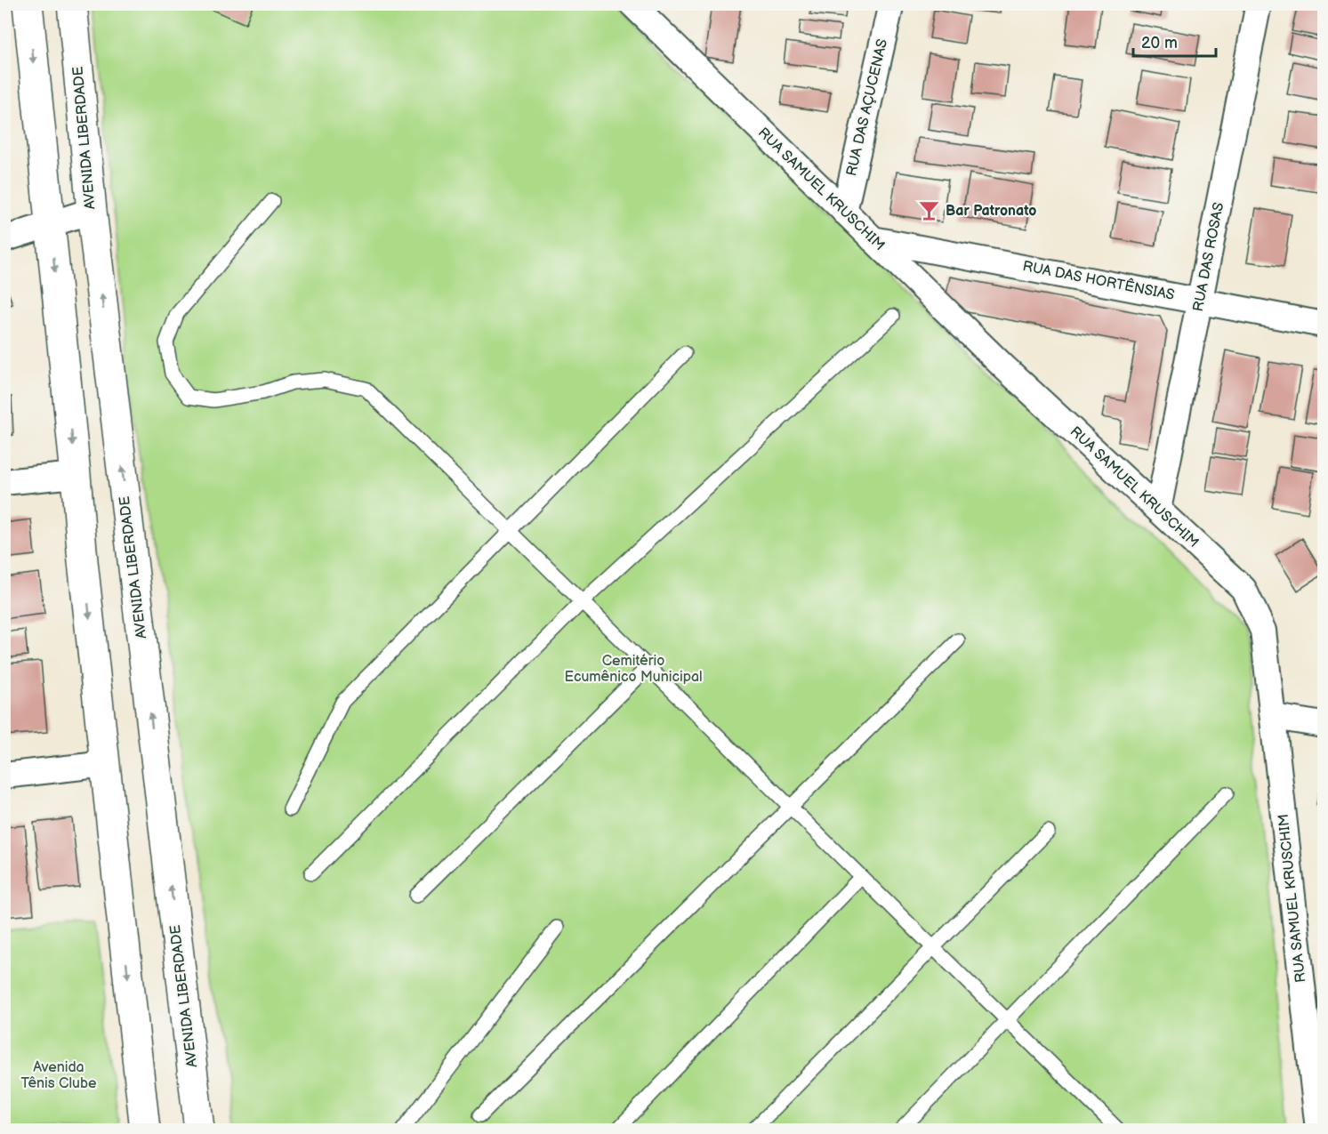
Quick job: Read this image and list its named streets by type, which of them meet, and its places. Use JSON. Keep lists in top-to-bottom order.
{
  "streets": {
    "street": [
      "RUA DAS AÇUCENAS",
      "AVENIDA LIBERDADE",
      "RUA SAMUEL KRUSCHIM",
      "RUA DAS ROSAS",
      "RUA DAS HORTÊNSIAS"
    ]
  },
  "crossings": [
    ["RUA DAS AÇUCENAS", "RUA SAMUEL KRUSCHIM"],
    ["RUA SAMUEL KRUSCHIM", "RUA DAS ROSAS"],
    ["RUA SAMUEL KRUSCHIM", "RUA DAS HORTÊNSIAS"],
    ["RUA DAS ROSAS", "RUA DAS HORTÊNSIAS"]
  ],
  "parks": ["Cemitério Ecumênico Municipal", "Avenida Tênis Clube"],
  "places": {
    "bar": ["Bar Patronato"]
  },
  "scale_bar": "20 m"
}
